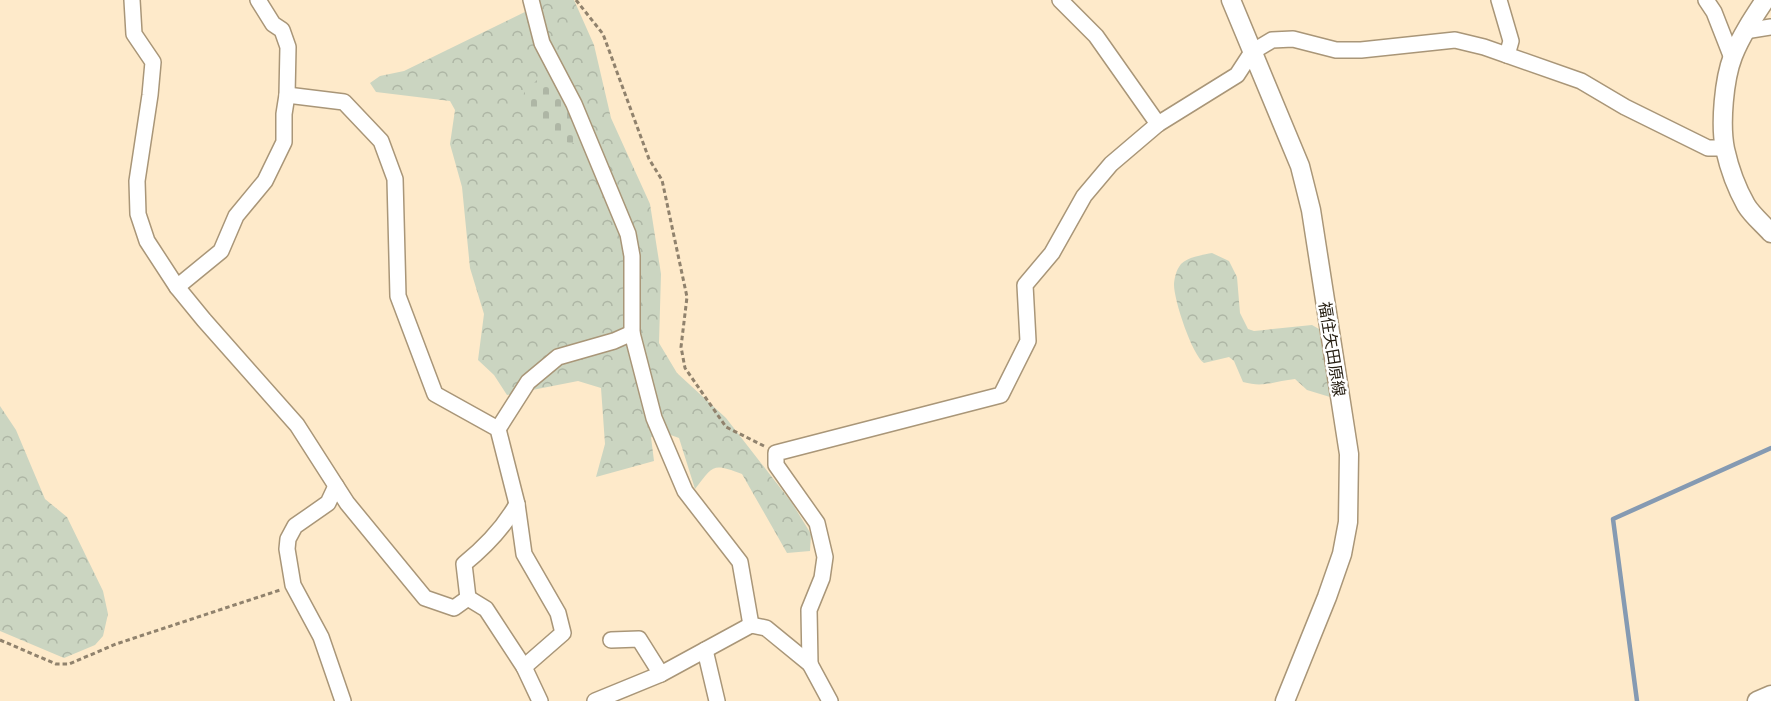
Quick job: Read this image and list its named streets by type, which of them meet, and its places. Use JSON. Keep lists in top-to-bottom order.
{
  "streets": {
    "main road": ["福住矢田原線"]
  }
}
